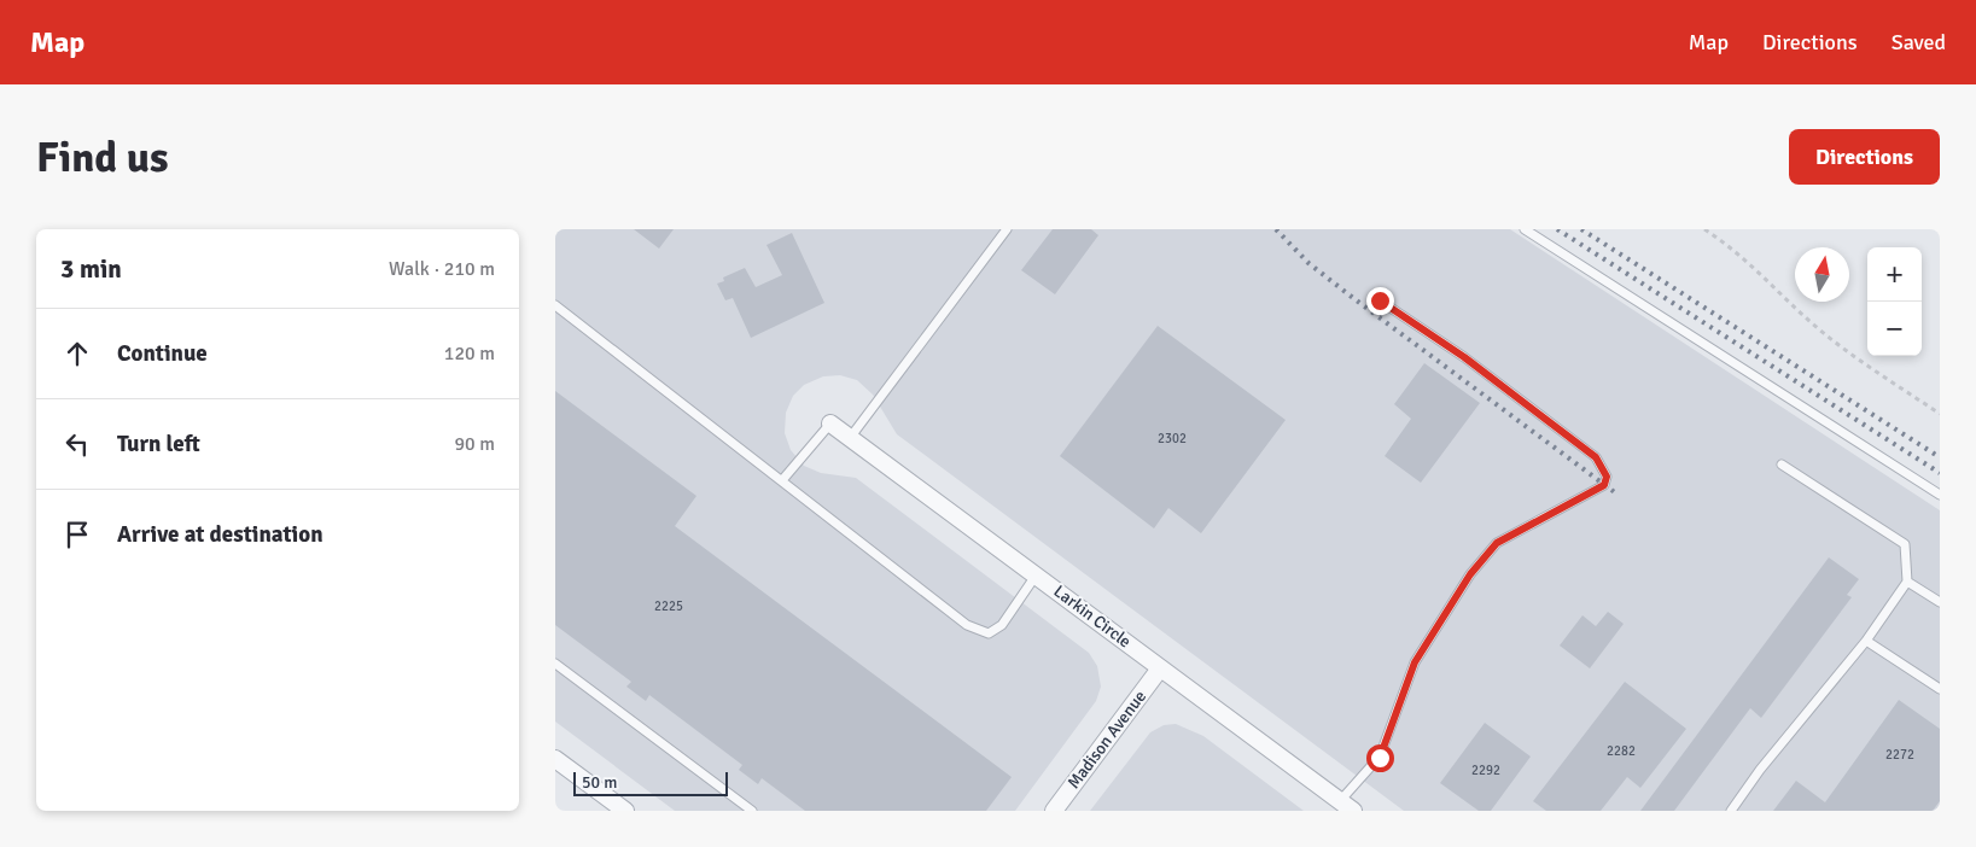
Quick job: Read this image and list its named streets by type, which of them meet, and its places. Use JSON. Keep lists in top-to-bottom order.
{
  "streets": {
    "street": ["Larkin Circle", "Madison Avenue"]
  },
  "crossings": [
    ["Larkin Circle", "Madison Avenue"]
  ],
  "house_numbers": [
    "2302",
    "2225",
    "2282",
    "2272",
    "2292"
  ],
  "scale_bar": "50 m",
  "north": "top",
  "page": {
    "header": "Map",
    "nav": ["Map", "Directions", "Saved"],
    "buttons": "Directions",
    "title": "Find us",
    "heading": ["3 min", "Walk · 210 m"],
    "map_buttons": ["+", "−"],
    "list": [
      ["Continue", "120 m"],
      ["Turn left", "90 m"],
      "Arrive at destination"
    ],
    "scale": "50 m"
  }
}
